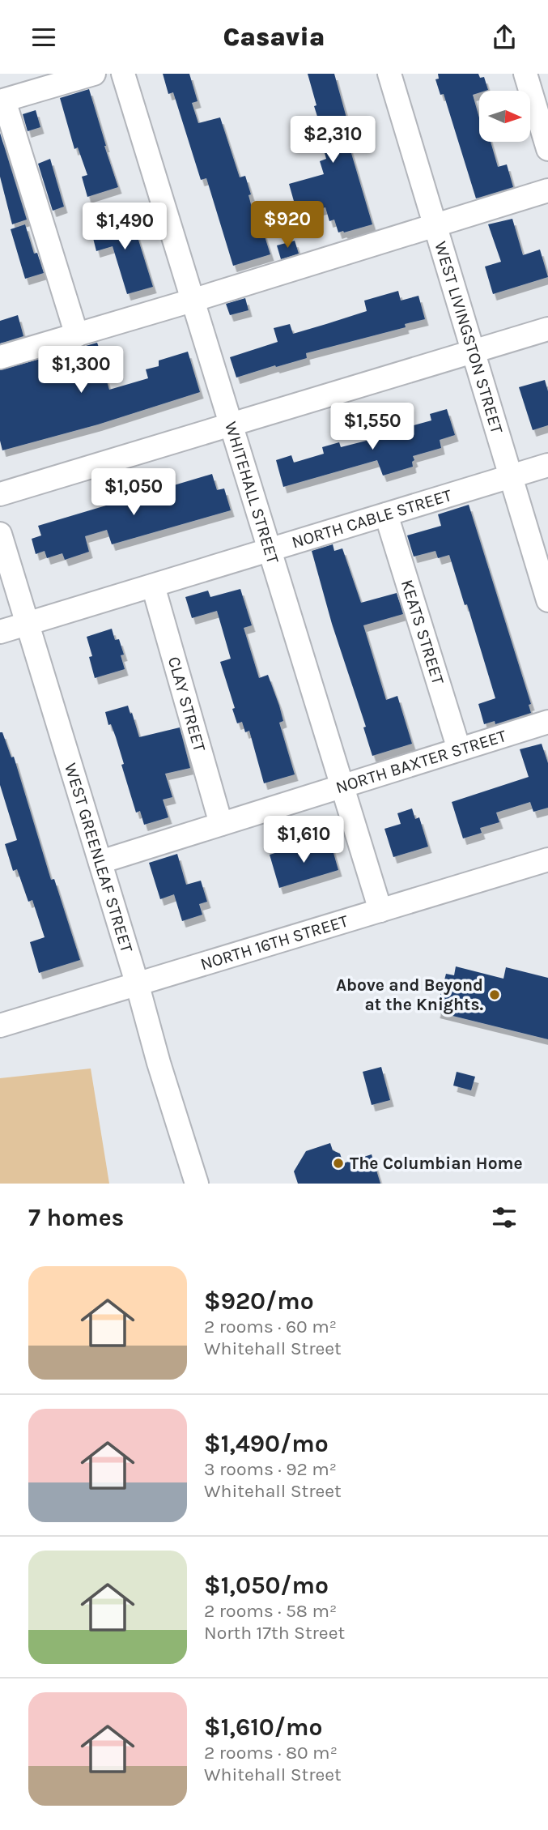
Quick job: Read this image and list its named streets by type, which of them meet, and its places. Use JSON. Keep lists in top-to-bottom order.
{
  "streets": {
    "street": [
      "WEST LIVINGSTON STREET",
      "WHITEHALL STREET",
      "NORTH CABLE STREET",
      "KEATS STREET",
      "CLAY STREET",
      "NORTH BAXTER STREET",
      "WEST GREENLEAF STREET",
      "NORTH 16TH STREET"
    ]
  },
  "crossings": [
    ["WEST LIVINGSTON STREET", "NORTH CABLE STREET"],
    ["WHITEHALL STREET", "NORTH CABLE STREET"],
    ["WHITEHALL STREET", "NORTH BAXTER STREET"],
    ["WHITEHALL STREET", "NORTH 16TH STREET"],
    ["NORTH CABLE STREET", "KEATS STREET"],
    ["NORTH CABLE STREET", "CLAY STREET"],
    ["NORTH CABLE STREET", "WEST GREENLEAF STREET"],
    ["KEATS STREET", "NORTH BAXTER STREET"],
    ["CLAY STREET", "NORTH BAXTER STREET"],
    ["NORTH BAXTER STREET", "WEST GREENLEAF STREET"],
    ["WEST GREENLEAF STREET", "NORTH 16TH STREET"]
  ],
  "places": ["Above and Beyond at the Knights.", "The Columbian Home"],
  "north": "right",
  "page": {
    "header": "Casavia",
    "price": [
      "$2,310",
      "$920",
      "$1,490",
      "$1,300",
      "$1,550",
      "$1,050",
      "$1,610"
    ],
    "heading": "7 homes",
    "list": [
      {
        "name": "$920/mo",
        "note": "2 rooms · 60 m² · Whitehall Street"
      },
      {
        "name": "$1,490/mo",
        "note": "3 rooms · 92 m² · Whitehall Street"
      },
      {
        "name": "$1,050/mo",
        "note": "2 rooms · 58 m² · North 17th Street"
      },
      {
        "name": "$1,610/mo",
        "note": "2 rooms · 80 m² · Whitehall Street"
      }
    ]
  }
}
